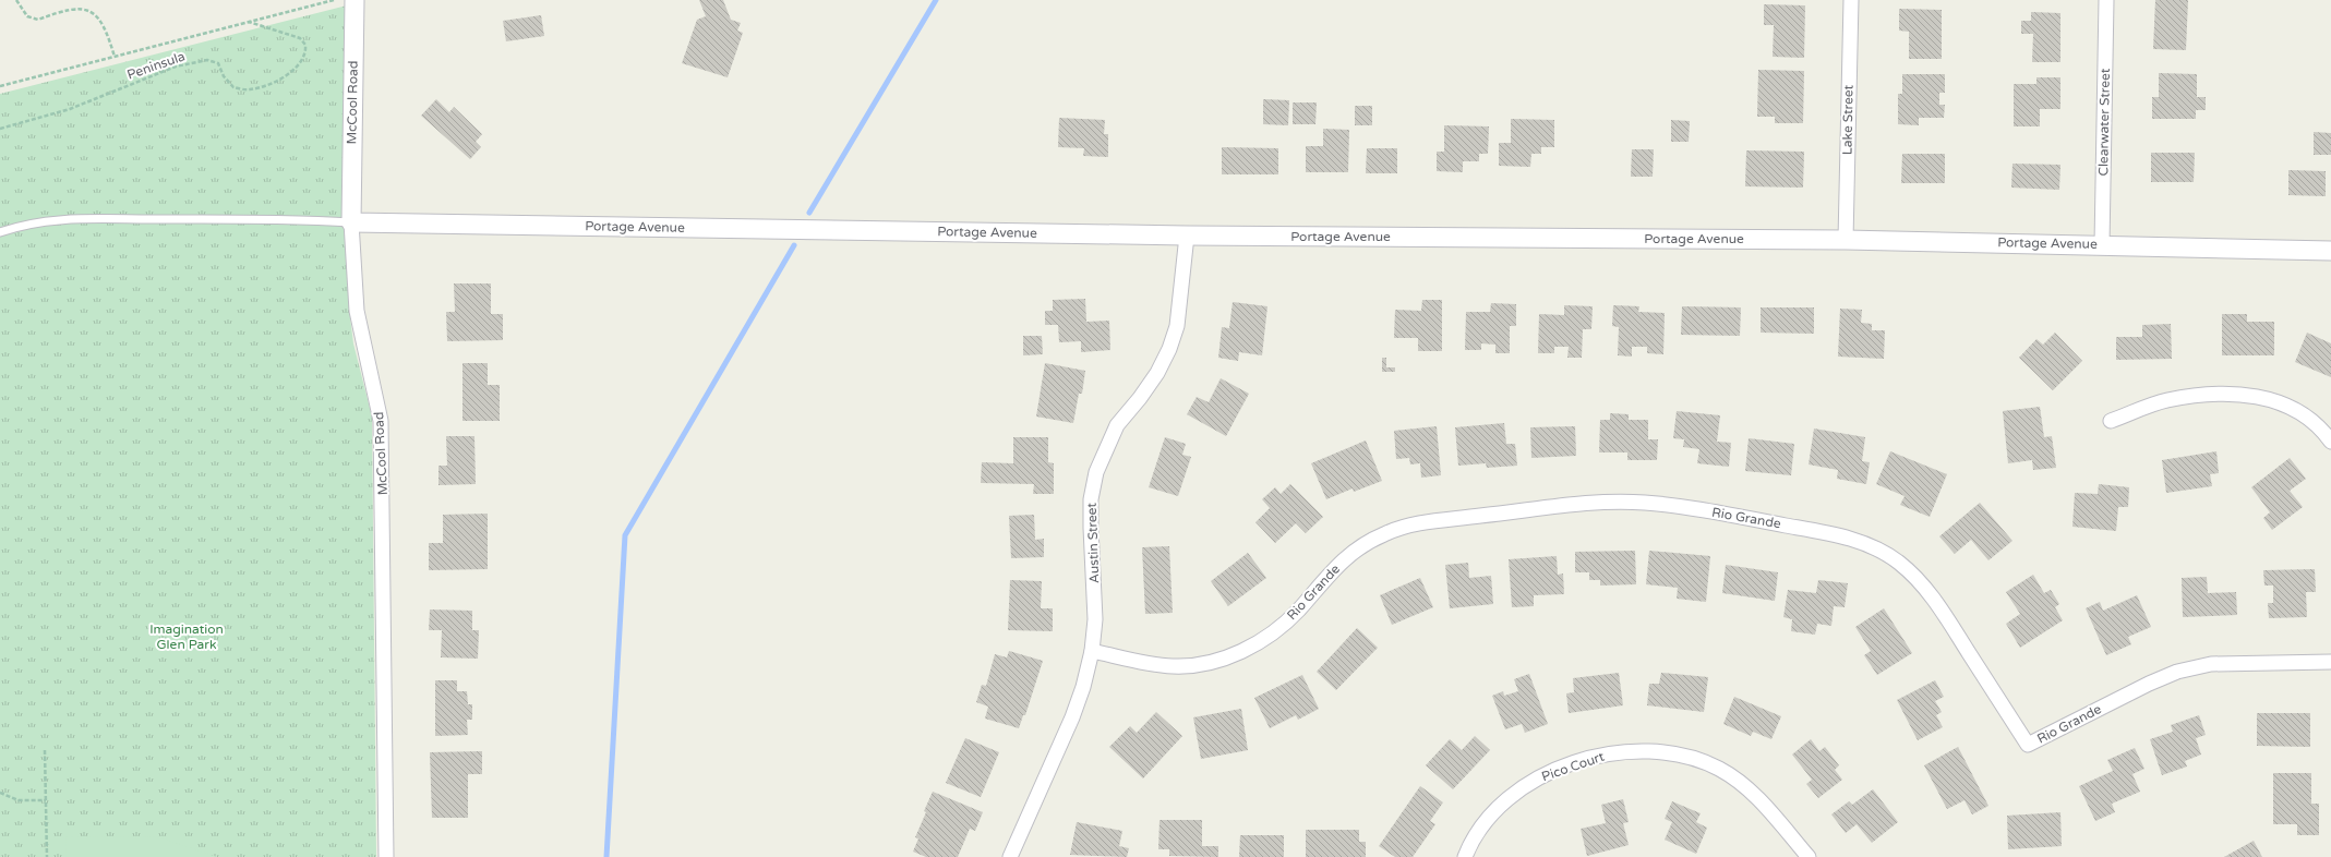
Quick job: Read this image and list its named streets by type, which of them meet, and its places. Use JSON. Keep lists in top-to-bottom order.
{
  "streets": {
    "street": [
      "McCool Road",
      "Lake Street",
      "Clearwater Street",
      "Portage Avenue",
      "Rio Grande",
      "Austin Street",
      "Pico Court"
    ],
    "path": ["Peninsula"]
  },
  "crossings": [
    ["McCool Road", "Portage Avenue"],
    ["Lake Street", "Portage Avenue"],
    ["Clearwater Street", "Portage Avenue"],
    ["Portage Avenue", "Austin Street"],
    ["Rio Grande", "Austin Street"]
  ],
  "parks": ["Imagination Glen Park"]
}
